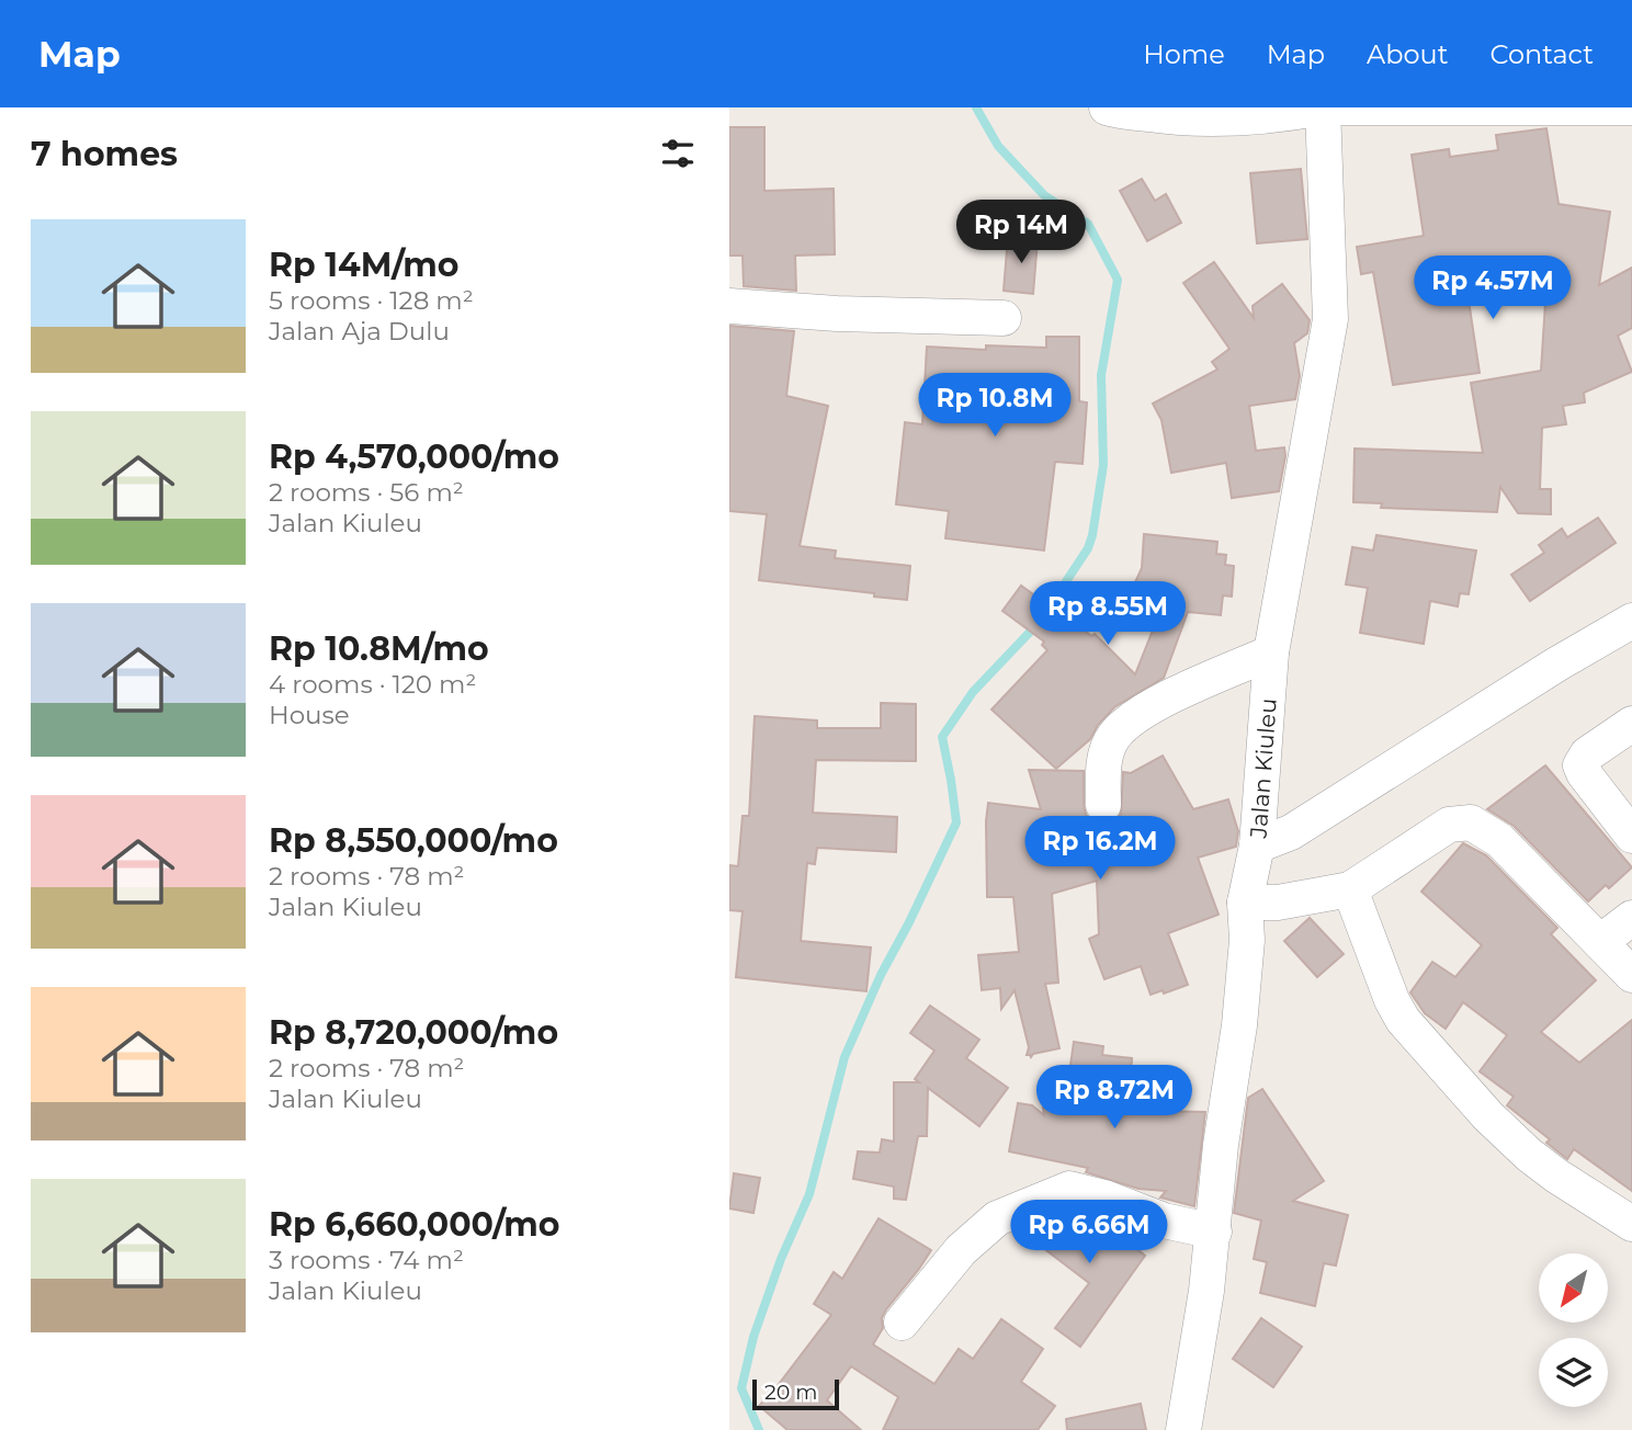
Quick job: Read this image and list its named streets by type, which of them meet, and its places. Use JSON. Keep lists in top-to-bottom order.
{
  "streets": {
    "street": ["Jalan Kiuleu"]
  },
  "scale_bar": "20 m",
  "north": "bottom left",
  "page": {
    "header": "Map",
    "nav": [
      "Home",
      "Map",
      "About",
      "Contact"
    ],
    "heading": "7 homes",
    "list": [
      {
        "name": "Rp 14M/mo",
        "note": "5 rooms · 128 m² · Jalan Aja Dulu"
      },
      {
        "name": "Rp 4,570,000/mo",
        "note": "2 rooms · 56 m² · Jalan Kiuleu"
      },
      {
        "name": "Rp 10.8M/mo",
        "note": "4 rooms · 120 m² · House"
      },
      {
        "name": "Rp 8,550,000/mo",
        "note": "2 rooms · 78 m² · Jalan Kiuleu"
      },
      {
        "name": "Rp 8,720,000/mo",
        "note": "2 rooms · 78 m² · Jalan Kiuleu"
      },
      {
        "name": "Rp 6,660,000/mo",
        "note": "3 rooms · 74 m² · Jalan Kiuleu"
      }
    ],
    "price": [
      "Rp 14M",
      "Rp 4.57M",
      "Rp 10.8M",
      "Rp 8.55M",
      "Rp 16.2M",
      "Rp 8.72M",
      "Rp 6.66M"
    ],
    "scale": "20 m"
  }
}
